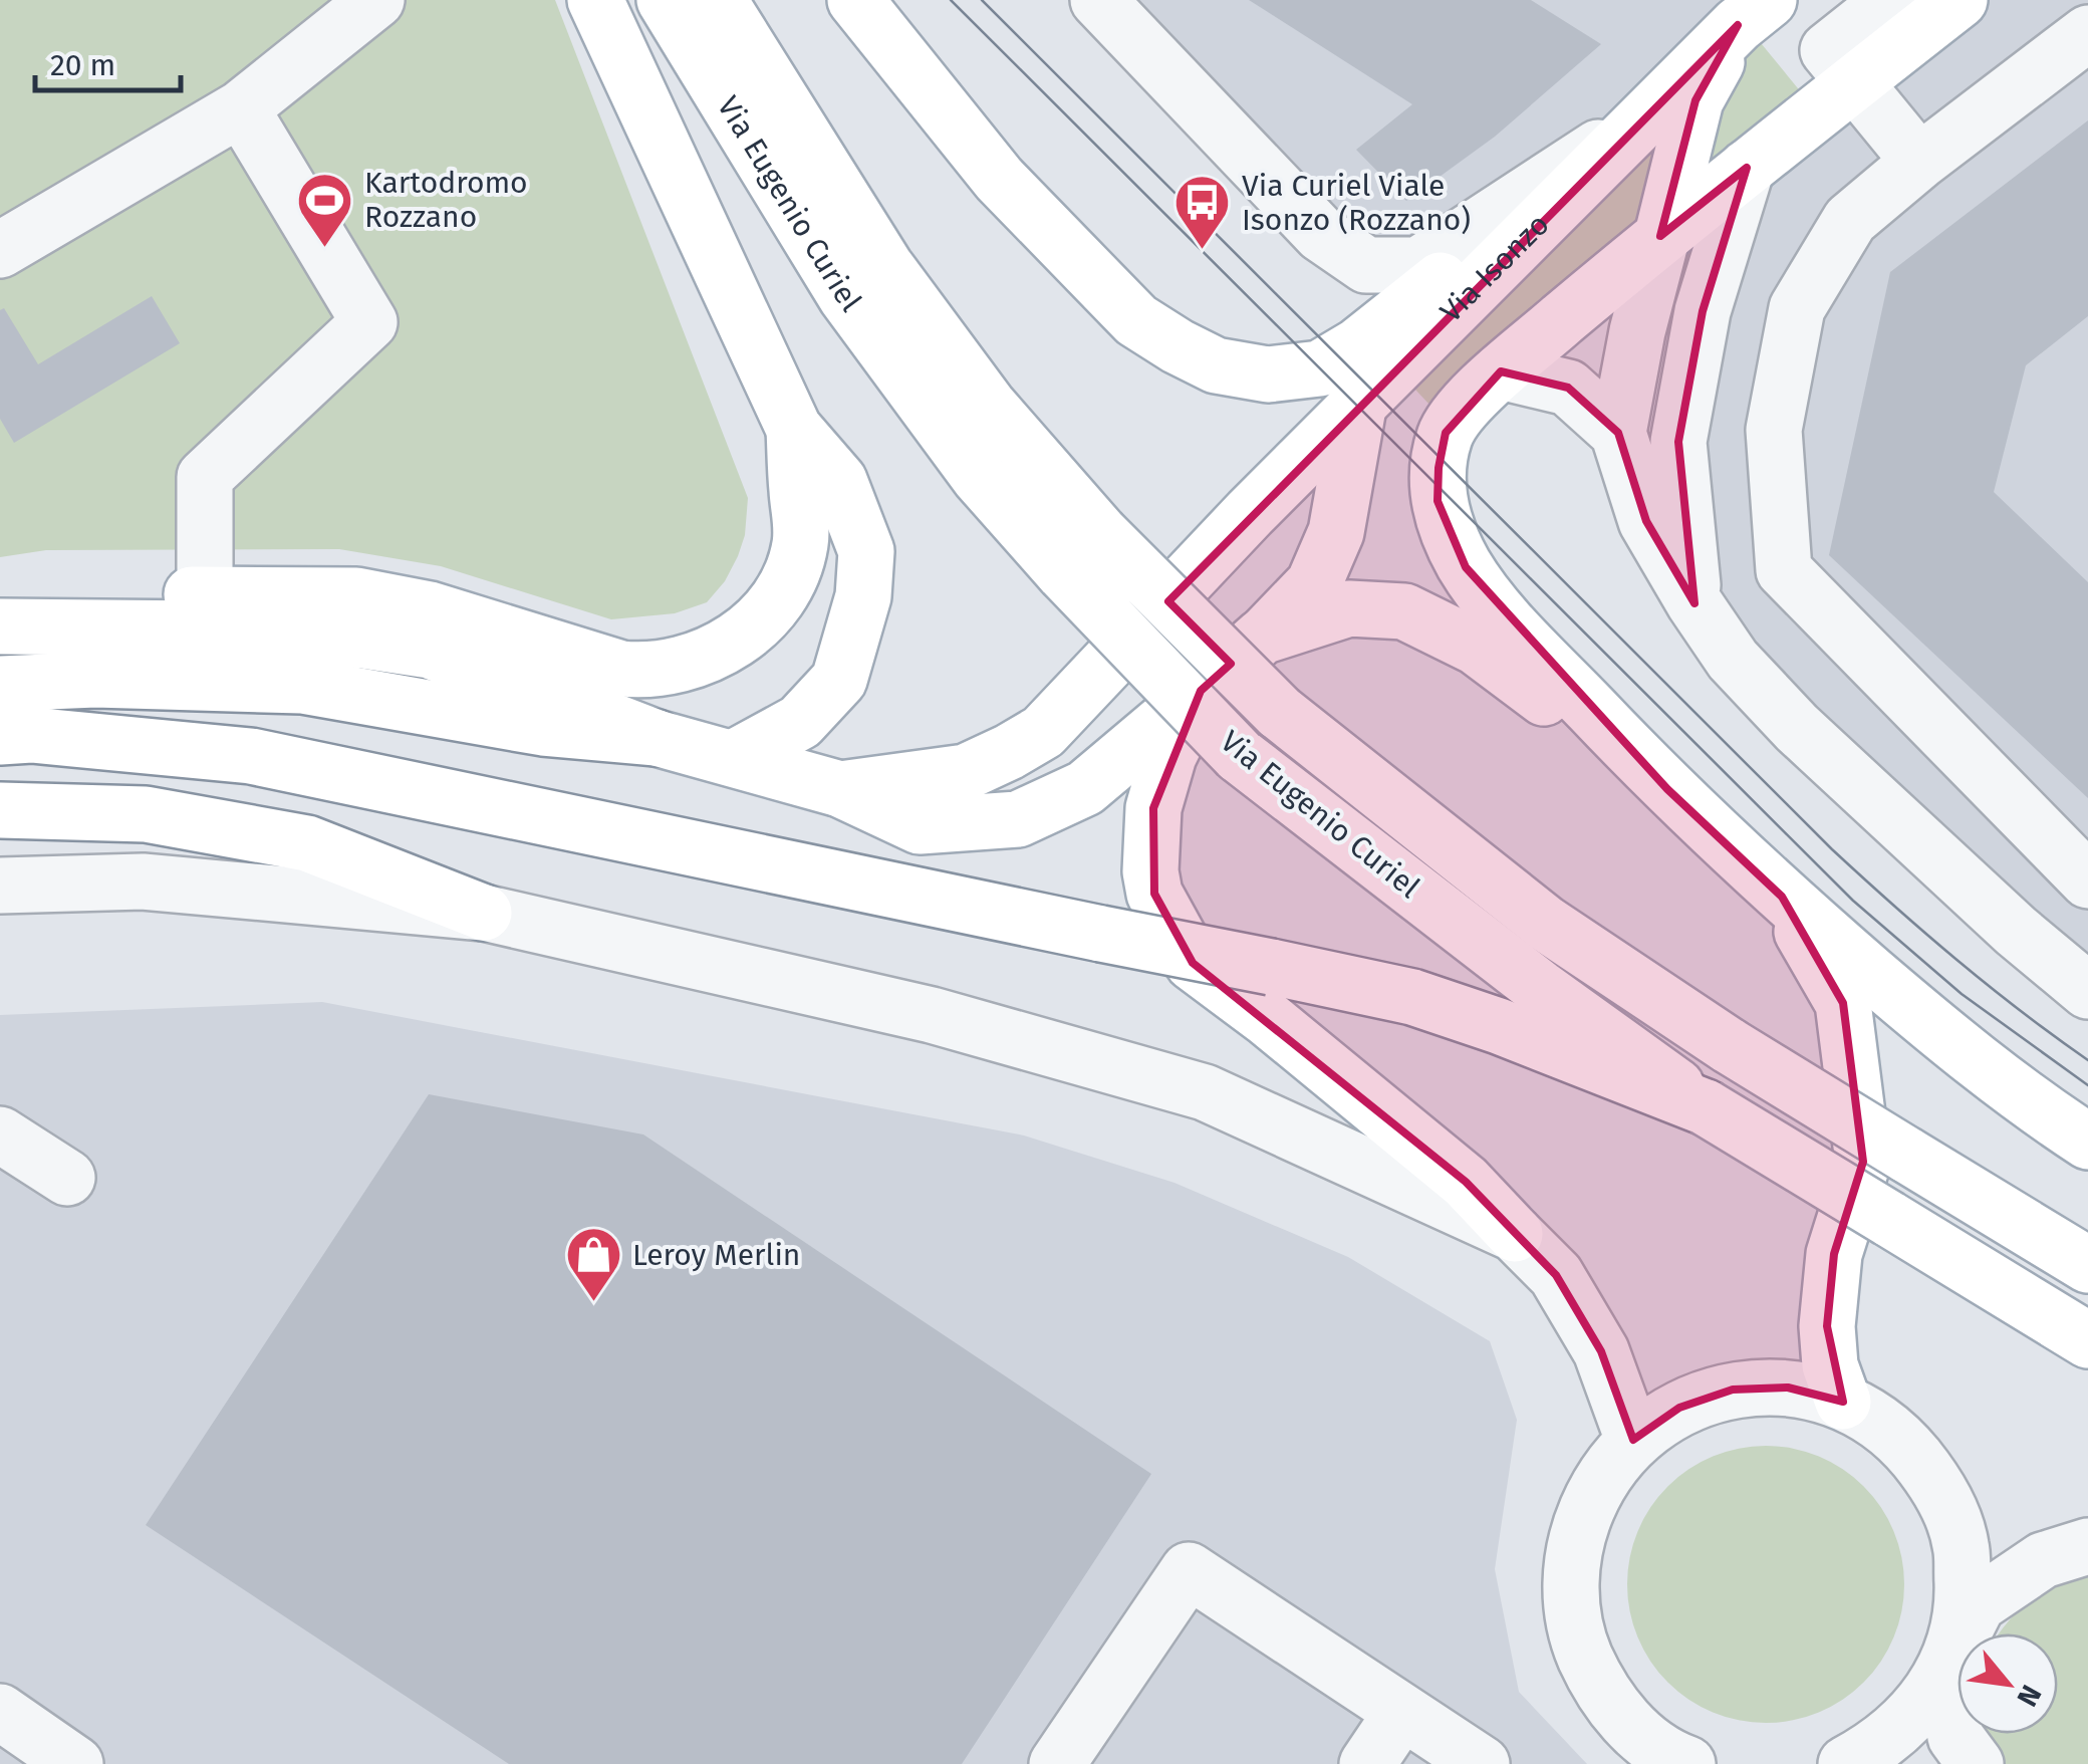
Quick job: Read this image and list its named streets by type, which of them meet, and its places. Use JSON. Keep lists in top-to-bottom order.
{
  "streets": {
    "main road": ["Via Eugenio Curiel", "Via Isonzo"]
  },
  "places": {
    "sports": ["Kartodromo Rozzano"],
    "bus stop": ["Via Curiel Viale Isonzo (Rozzano)"],
    "shop": ["Leroy Merlin"]
  },
  "scale_bar": "20 m",
  "north": "bottom right"
}
